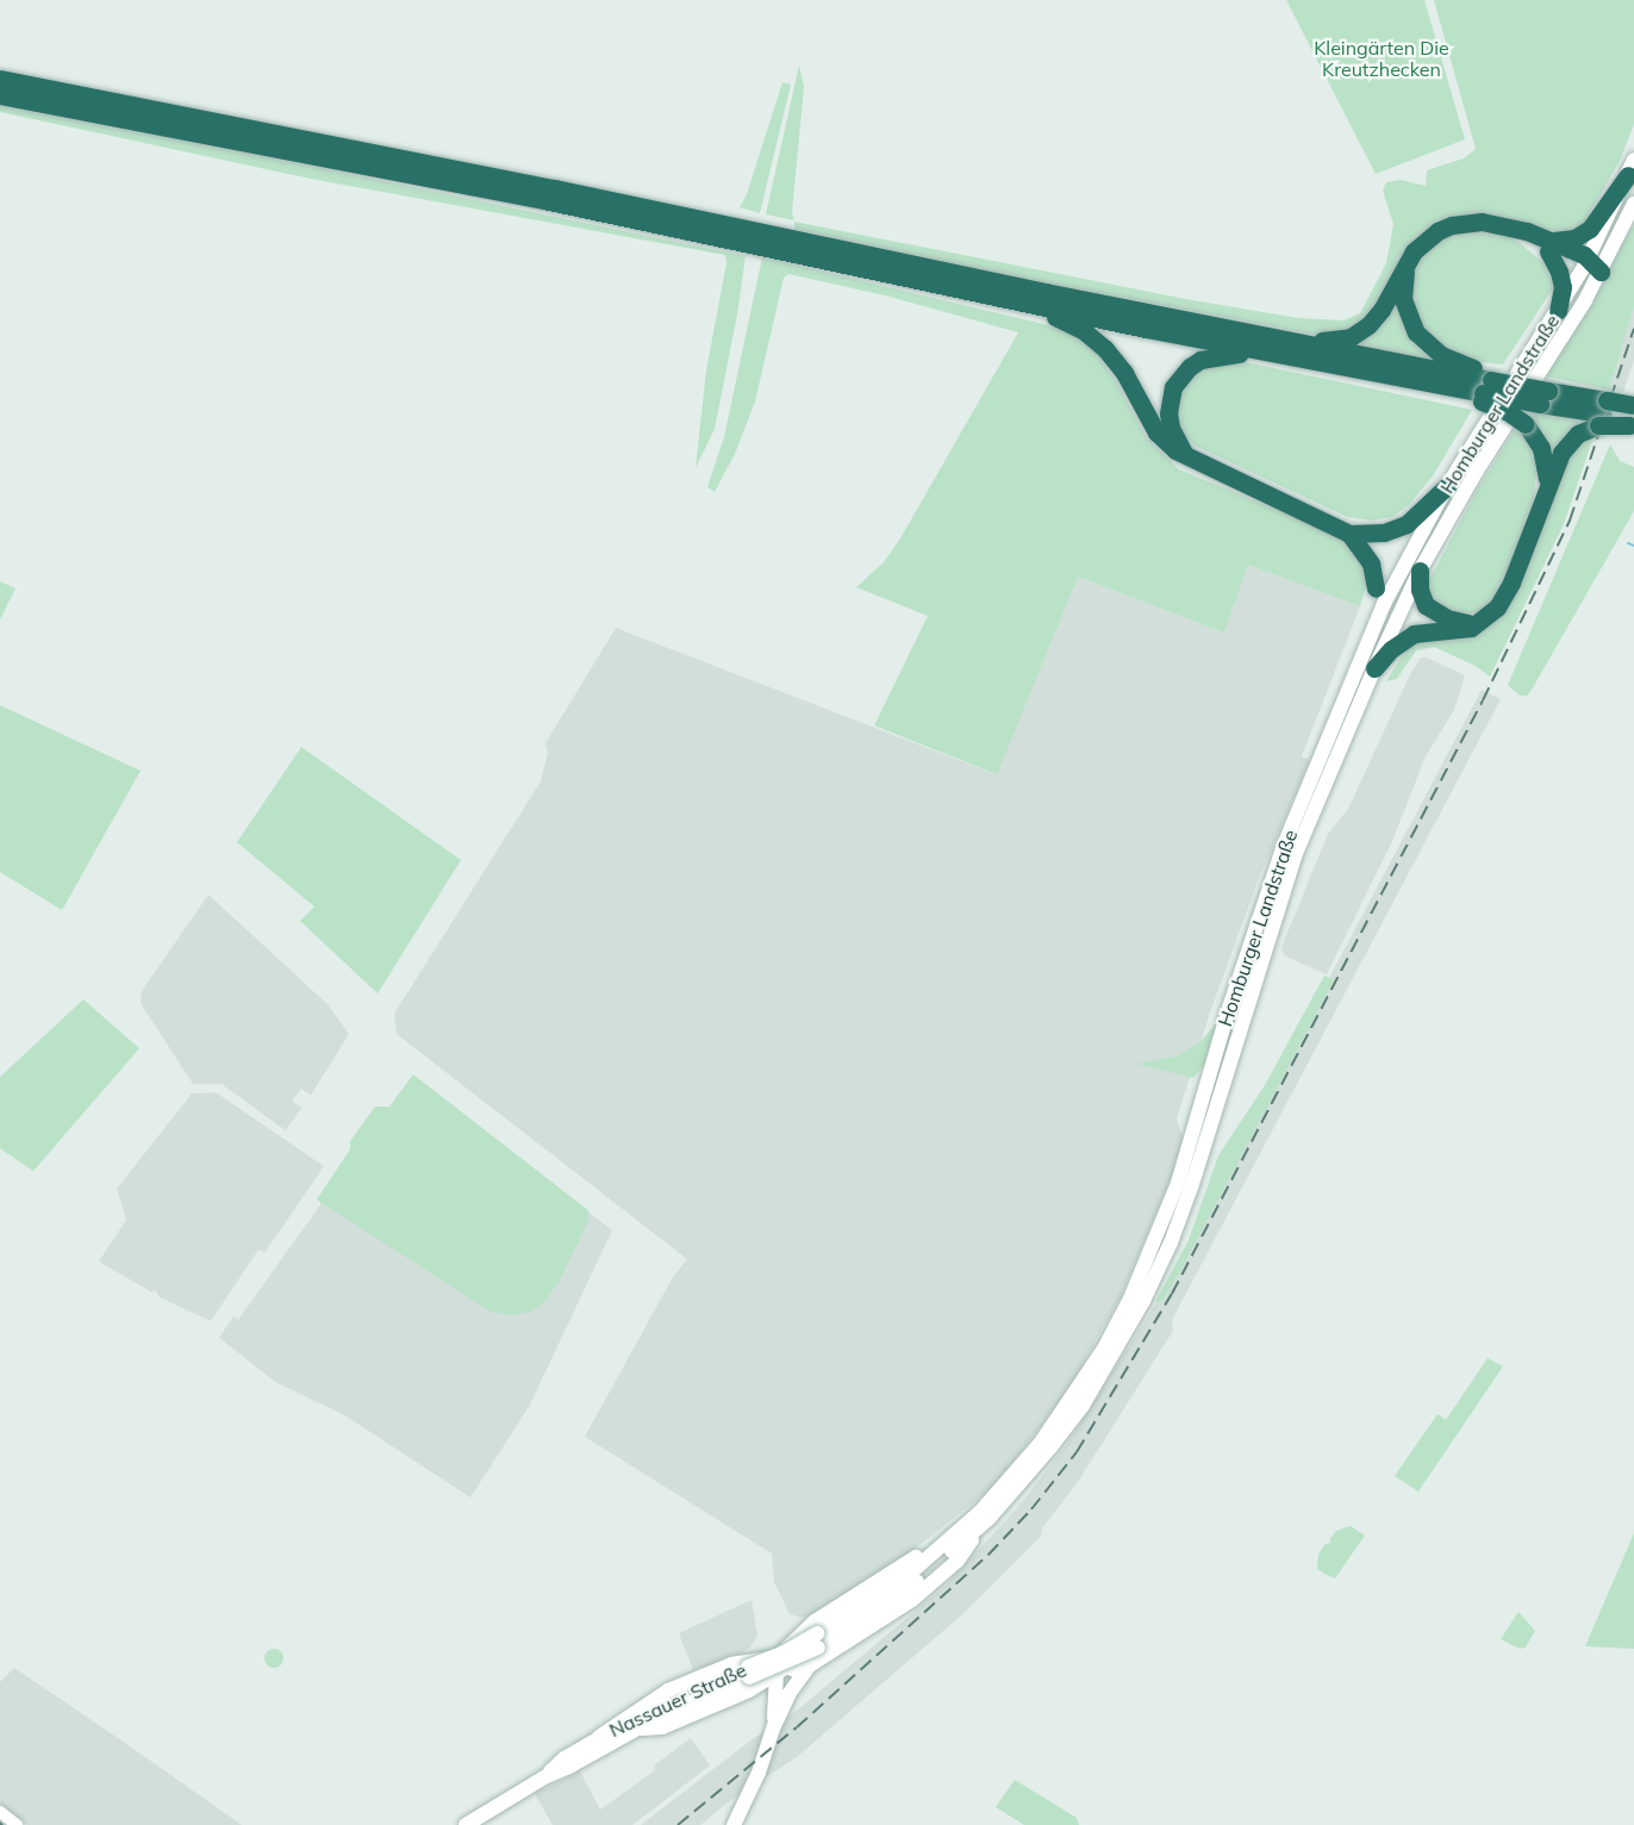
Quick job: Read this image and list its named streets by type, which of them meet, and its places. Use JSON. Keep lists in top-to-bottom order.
{
  "streets": {
    "main road": ["Homburger Landstraße", "Nassauer Straße"]
  },
  "crossings": [
    ["Homburger Landstraße", "Nassauer Straße"]
  ],
  "parks": ["Kleingärten Die Kreutzhecken"]
}
